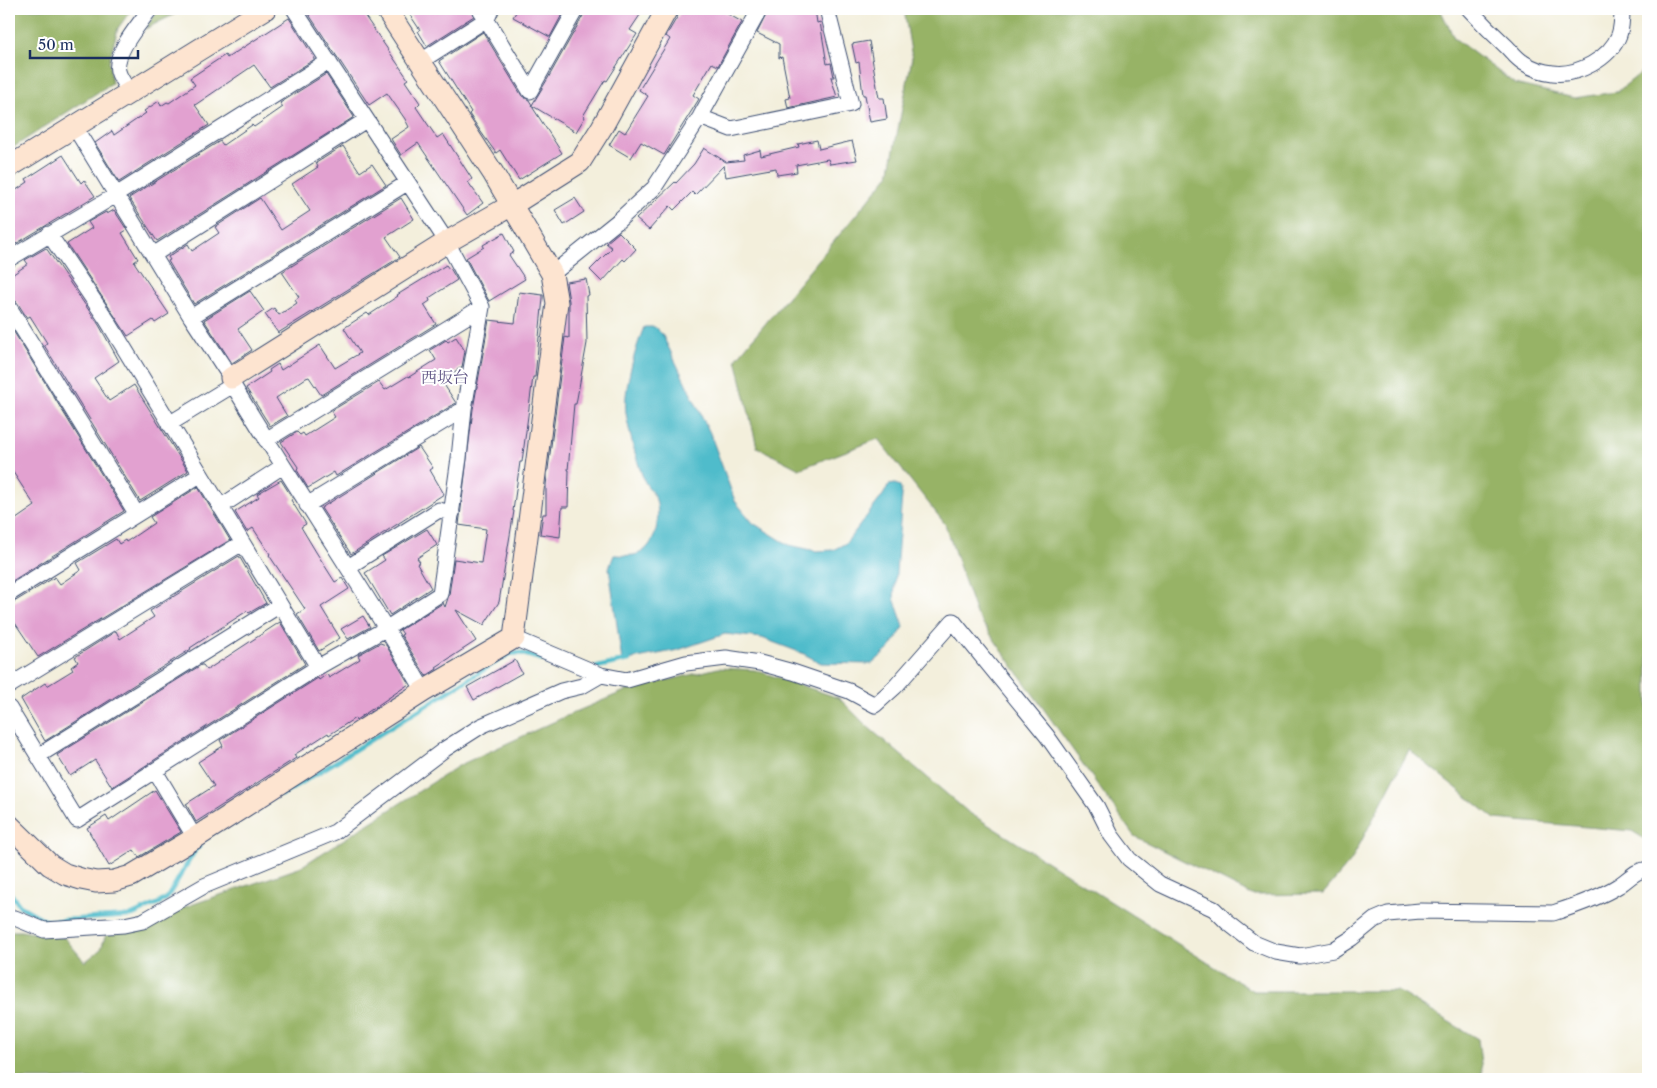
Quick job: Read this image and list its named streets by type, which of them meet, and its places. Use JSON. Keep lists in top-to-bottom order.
{
  "districts": ["西坂台"],
  "scale_bar": "50 m"
}
